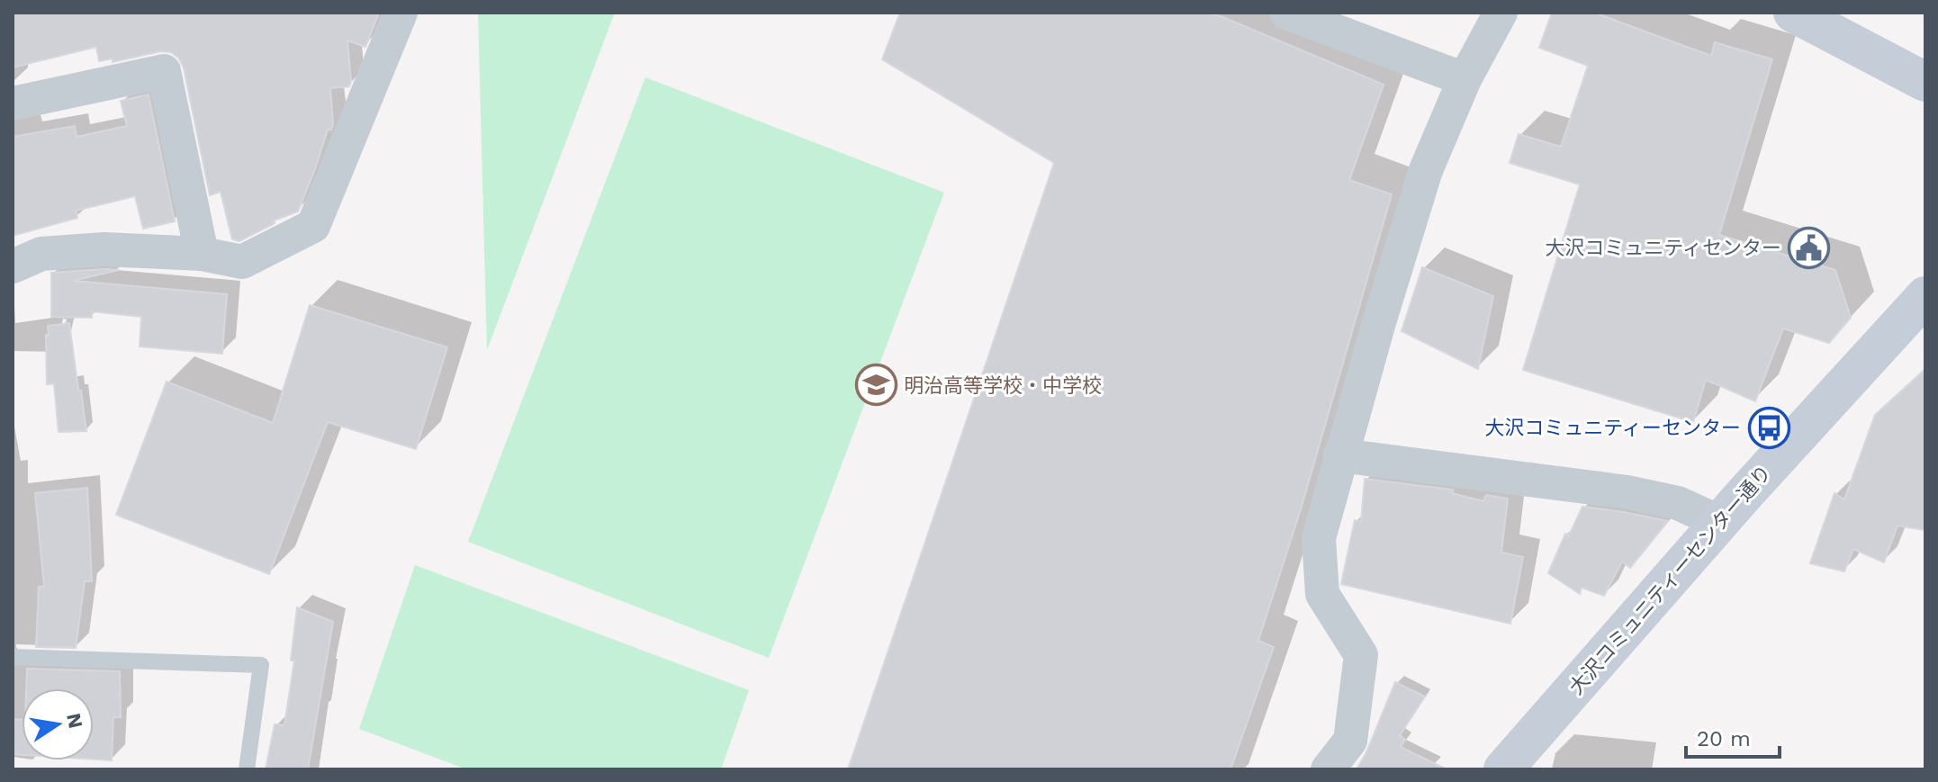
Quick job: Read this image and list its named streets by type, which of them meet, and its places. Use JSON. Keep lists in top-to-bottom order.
{
  "streets": {
    "street": ["大沢コミュニティーセンター通り"]
  },
  "places": {
    "public building": ["大沢コミュニティセンター"],
    "school or university": ["明治高等学校・中学校"],
    "bus stop": ["大沢コミュニティーセンター"]
  },
  "scale_bar": "20 m",
  "north": "right"
}
